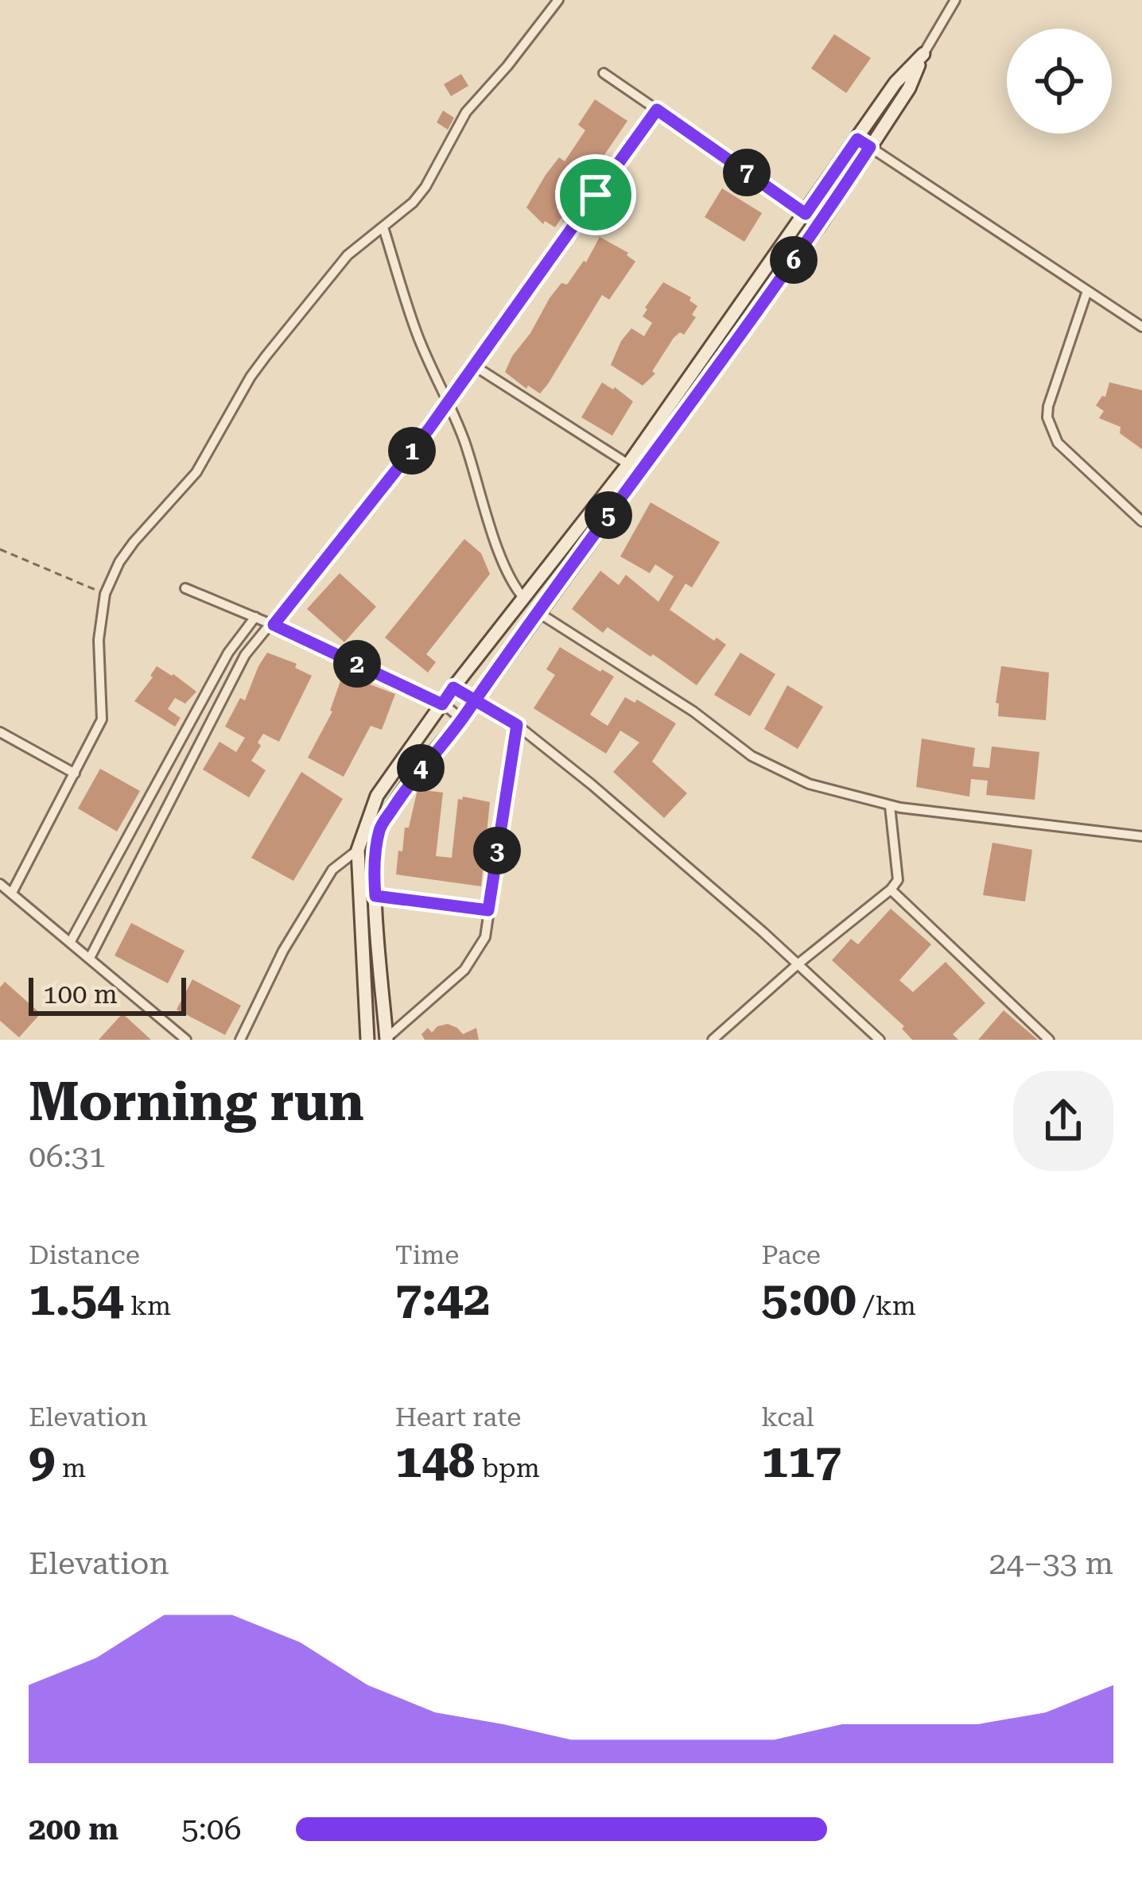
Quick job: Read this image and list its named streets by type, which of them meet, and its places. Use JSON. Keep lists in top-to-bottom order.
{
  "scale_bar": "100 m",
  "page": {
    "pins": [
      "7",
      "6",
      "1",
      "5",
      "2",
      "4",
      "3"
    ],
    "scale": "100 m",
    "heading": ["Morning run", "06:31"],
    "stats": [
      ["Distance", "1.54 km"],
      ["Time", "7:42"],
      ["Pace", "5:00 /km"],
      ["Elevation", "9 m"],
      ["Heart rate", "148 bpm"],
      ["kcal", "117"]
    ],
    "chart": ["Elevation", "24–33 m"],
    "list": [
      {
        "name": "200 m",
        "note": "5:06"
      }
    ]
  }
}
